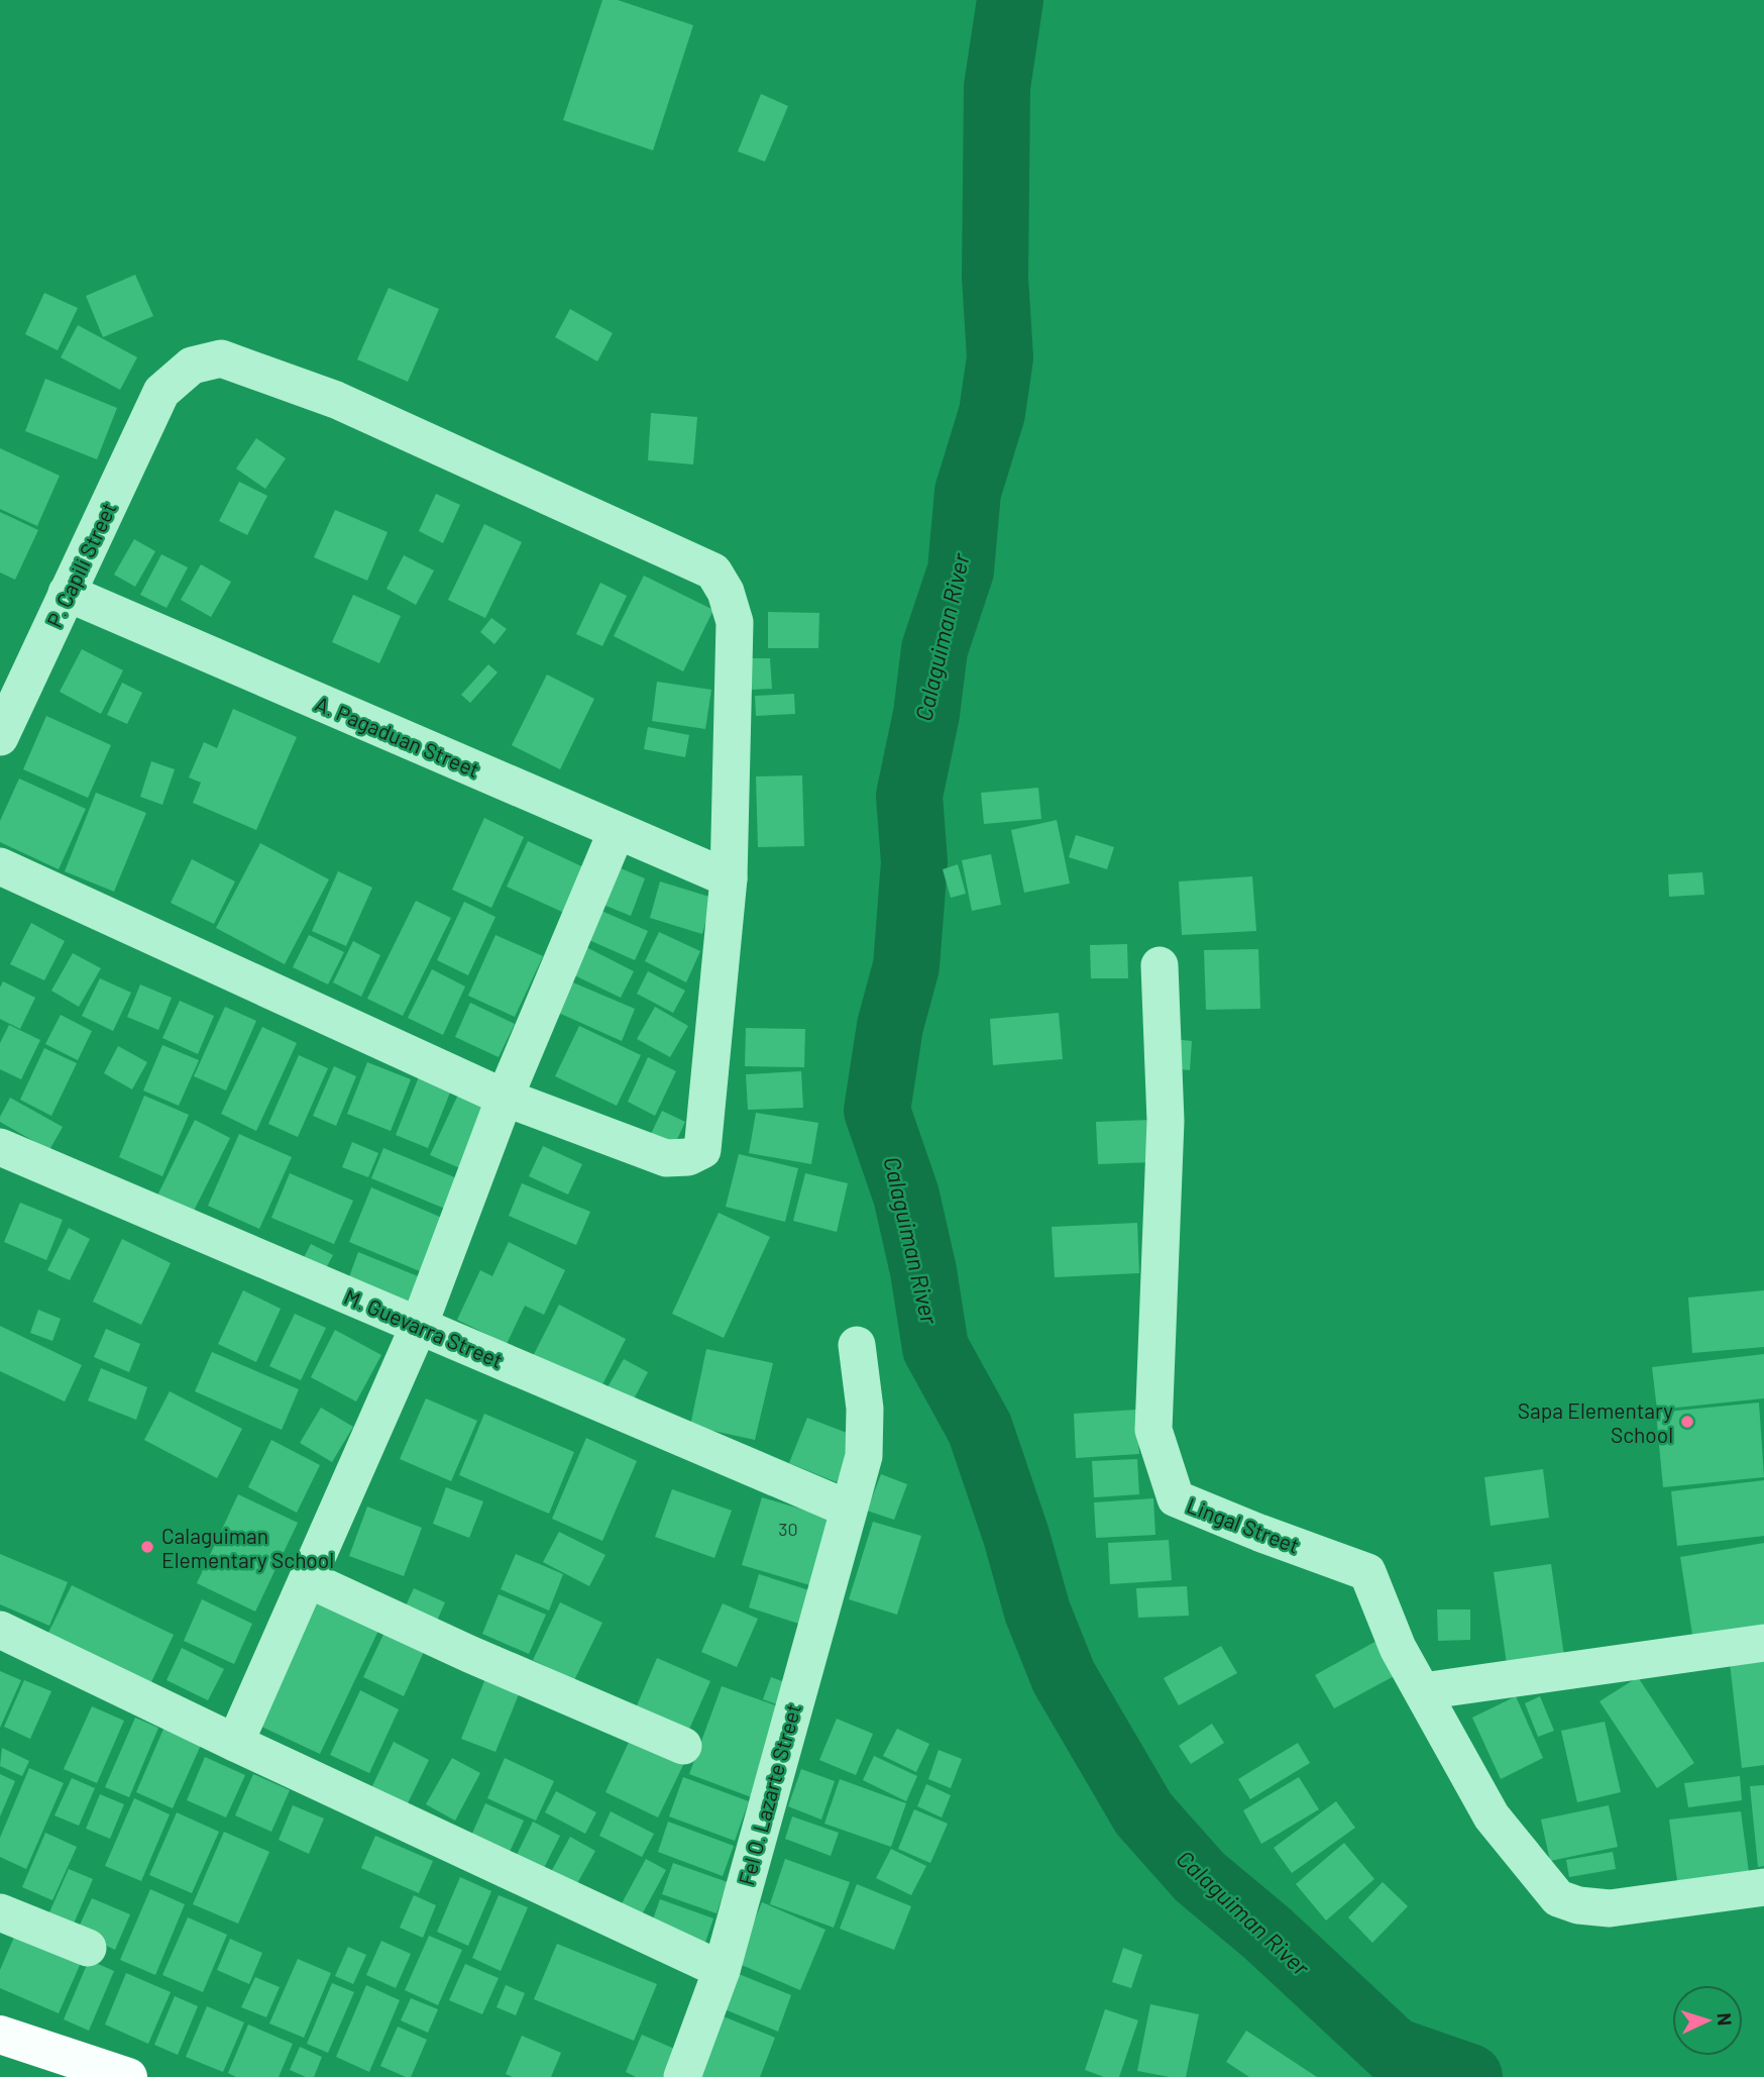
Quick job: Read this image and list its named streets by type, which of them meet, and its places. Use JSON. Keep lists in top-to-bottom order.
{
  "streets": {
    "street": [
      "P. Capili Street",
      "A. Pagaduan Street",
      "M. Guevarra Street",
      "Lingal Street",
      "Fel O. Lazarte Street"
    ]
  },
  "crossings": [
    ["P. Capili Street", "A. Pagaduan Street"],
    ["M. Guevarra Street", "Fel O. Lazarte Street"]
  ],
  "water": ["Calaguiman River"],
  "places": ["Sapa Elementary School", "Calaguiman Elementary School"],
  "house_numbers": ["30"],
  "north": "right"
}
